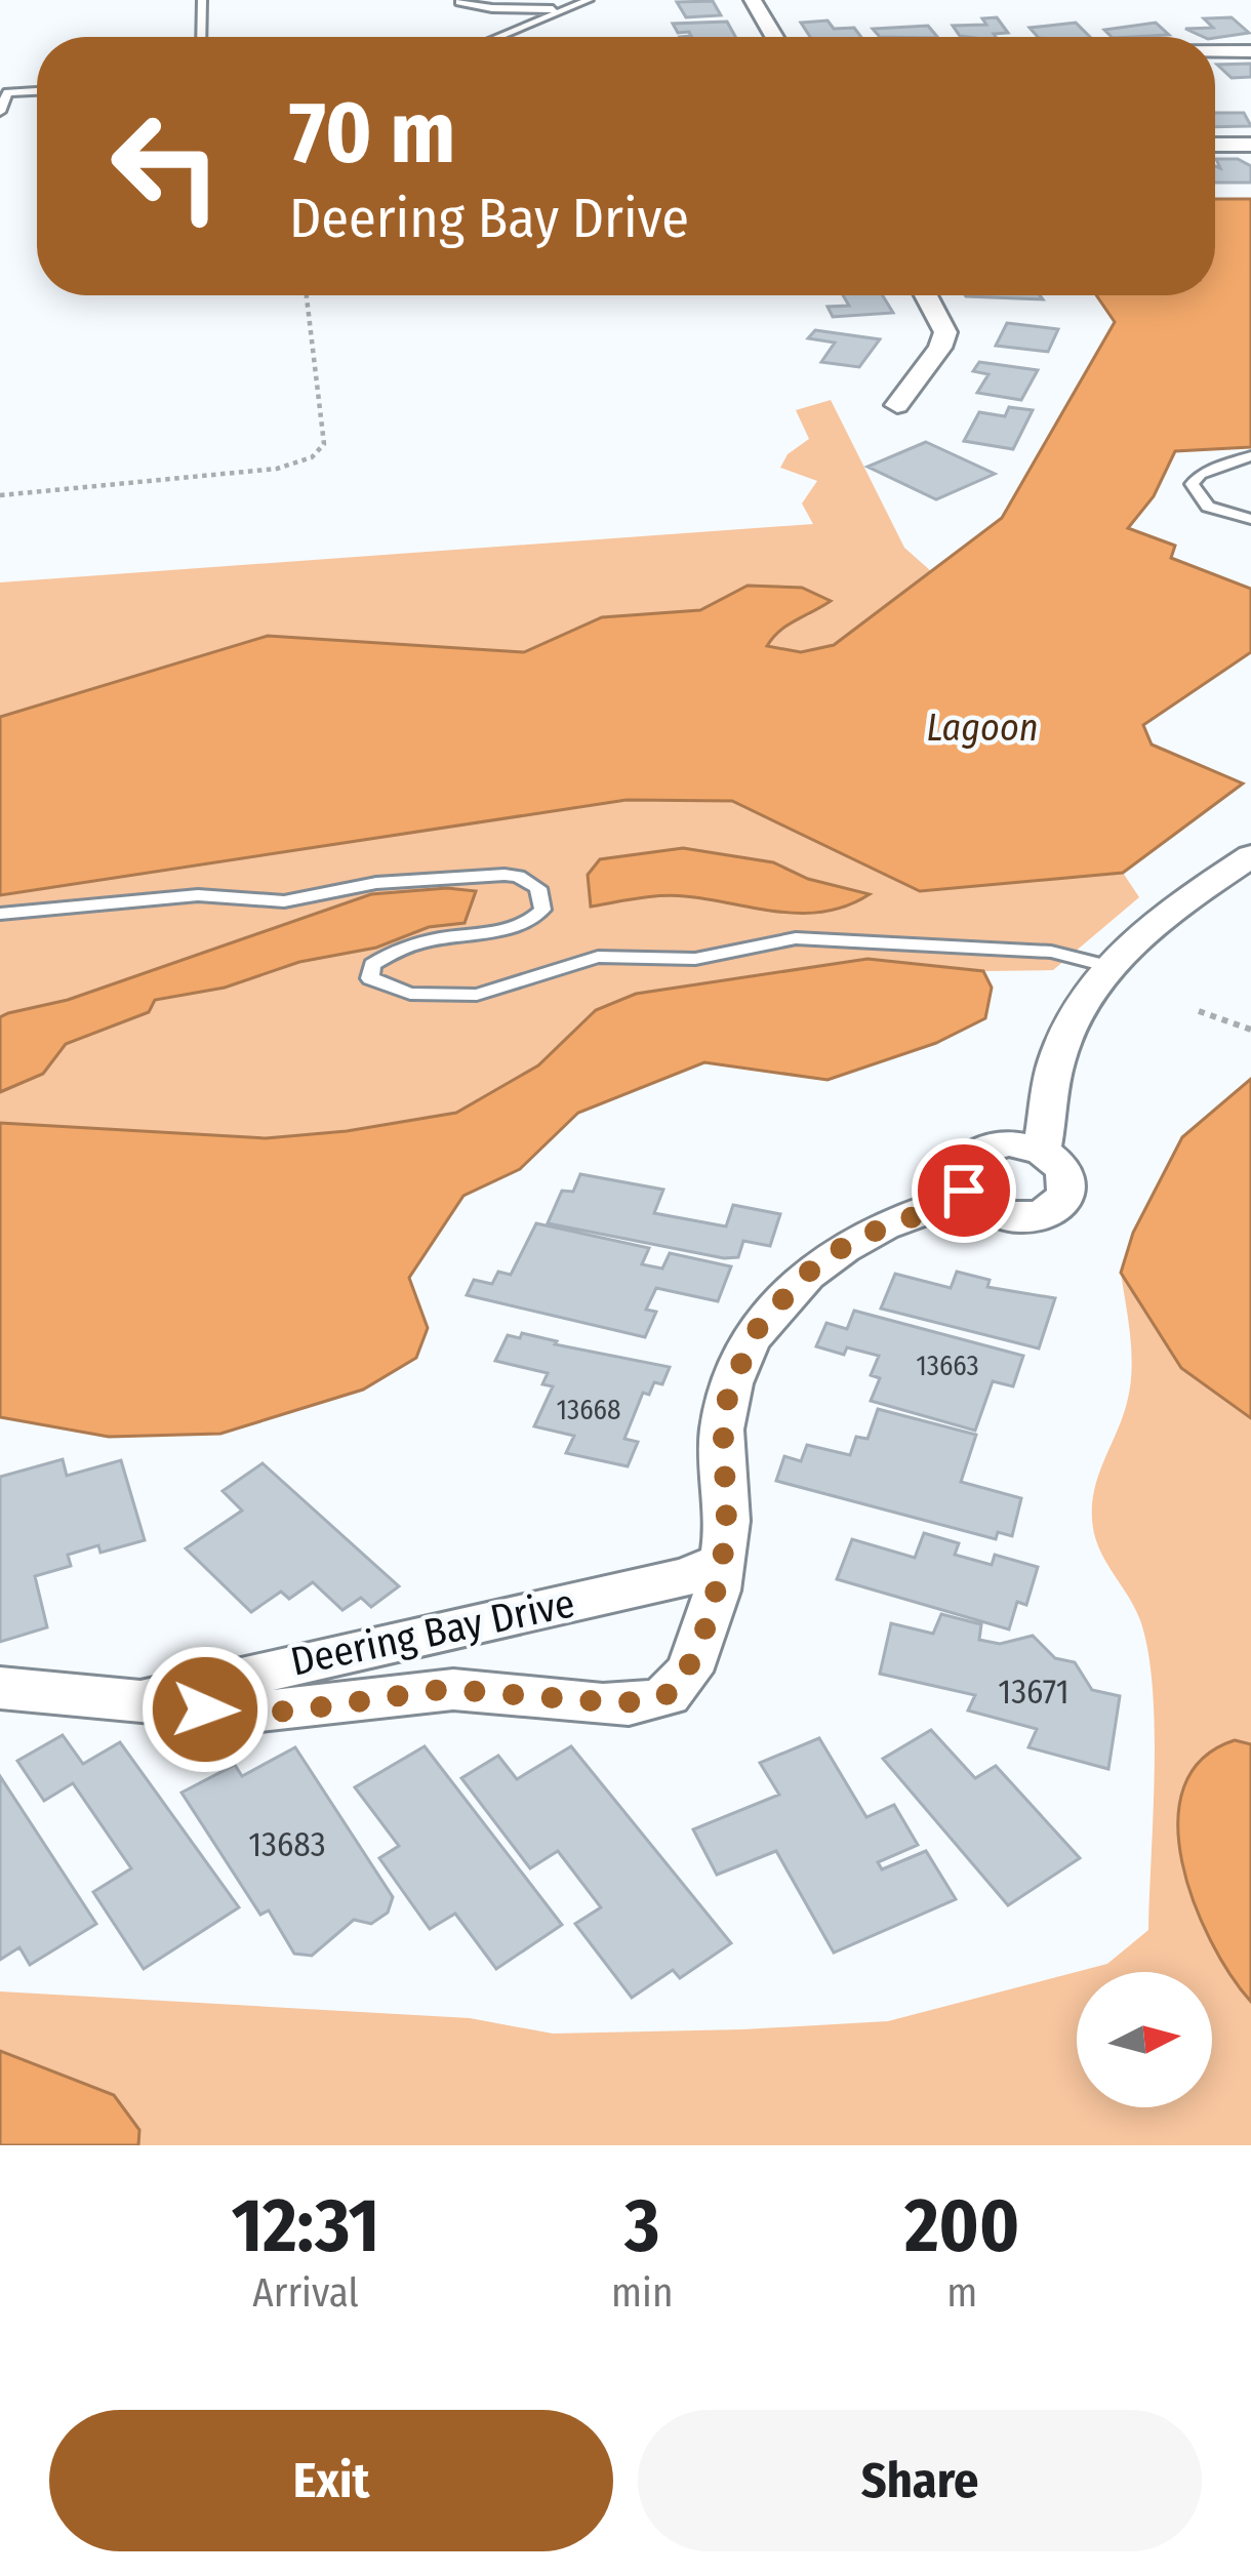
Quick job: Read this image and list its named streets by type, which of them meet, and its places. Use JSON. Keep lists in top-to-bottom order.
{
  "streets": {
    "street": ["Deering Bay Drive"]
  },
  "water": ["Lagoon"],
  "house_numbers": [
    "13663",
    "13668",
    "13671",
    "13683"
  ],
  "north": "right",
  "page": {
    "turn": ["70 m", "Deering Bay Drive"],
    "eta": [
      "12:31",
      "Arrival",
      "3",
      "min",
      "200",
      "m"
    ],
    "buttons": ["Exit", "Share"]
  }
}
